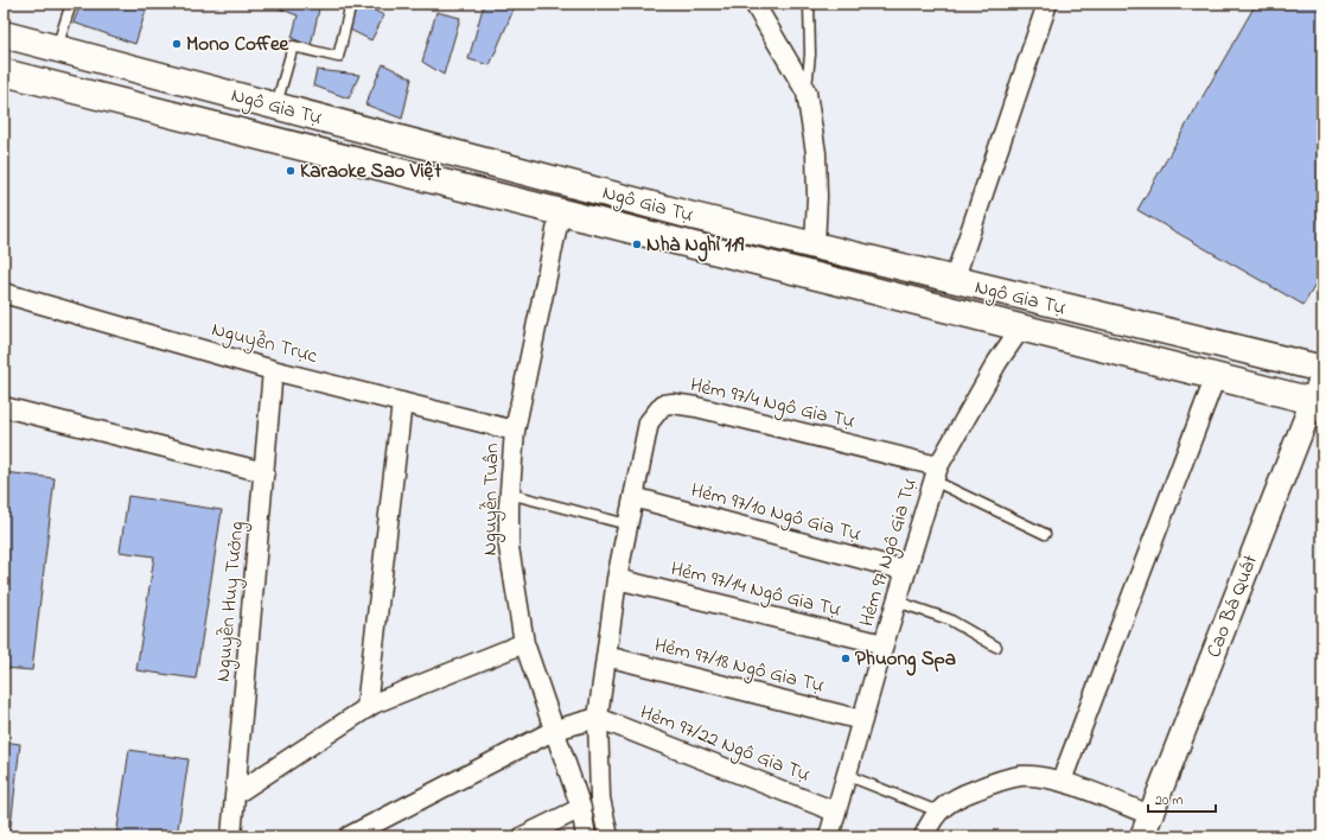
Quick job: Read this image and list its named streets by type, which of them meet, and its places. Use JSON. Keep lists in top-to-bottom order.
{
  "streets": {
    "main road": ["Ngô Gia Tự"],
    "street": [
      "Nguyễn Trực",
      "Hẻm 97/4 Ngô Gia Tự",
      "Nguyễn Tuân",
      "Hẻm 97/10 Ngô Gia Tự",
      "Hẻm 97 Ngô Gia Tự",
      "Hẻm 97/14 Ngô Gia Tự",
      "Nguyễn Huy Tưởng",
      "Cao Bá Quát",
      "Hẻm 97/18 Ngô Gia Tự",
      "Hẻm 97/22 Ngô Gia Tự"
    ]
  },
  "crossings": [
    ["Ngô Gia Tự", "Nguyễn Tuân"],
    ["Ngô Gia Tự", "Hẻm 97 Ngô Gia Tự"],
    ["Ngô Gia Tự", "Cao Bá Quát"],
    ["Nguyễn Trực", "Nguyễn Tuân"],
    ["Nguyễn Trực", "Nguyễn Huy Tưởng"],
    ["Hẻm 97/4 Ngô Gia Tự", "Hẻm 97/10 Ngô Gia Tự"],
    ["Hẻm 97/4 Ngô Gia Tự", "Hẻm 97 Ngô Gia Tự"],
    ["Hẻm 97/4 Ngô Gia Tự", "Hẻm 97/14 Ngô Gia Tự"],
    ["Hẻm 97/4 Ngô Gia Tự", "Hẻm 97/18 Ngô Gia Tự"],
    ["Hẻm 97/4 Ngô Gia Tự", "Hẻm 97/22 Ngô Gia Tự"],
    ["Hẻm 97/10 Ngô Gia Tự", "Hẻm 97 Ngô Gia Tự"],
    ["Hẻm 97 Ngô Gia Tự", "Hẻm 97/14 Ngô Gia Tự"],
    ["Hẻm 97 Ngô Gia Tự", "Hẻm 97/18 Ngô Gia Tự"],
    ["Hẻm 97 Ngô Gia Tự", "Hẻm 97/22 Ngô Gia Tự"]
  ],
  "places": [
    "Mono Coffee",
    "Karaoke Sao Việt",
    "Nhà Nghỉ 119",
    "Phuong Spa"
  ],
  "scale_bar": "20 m"
}
